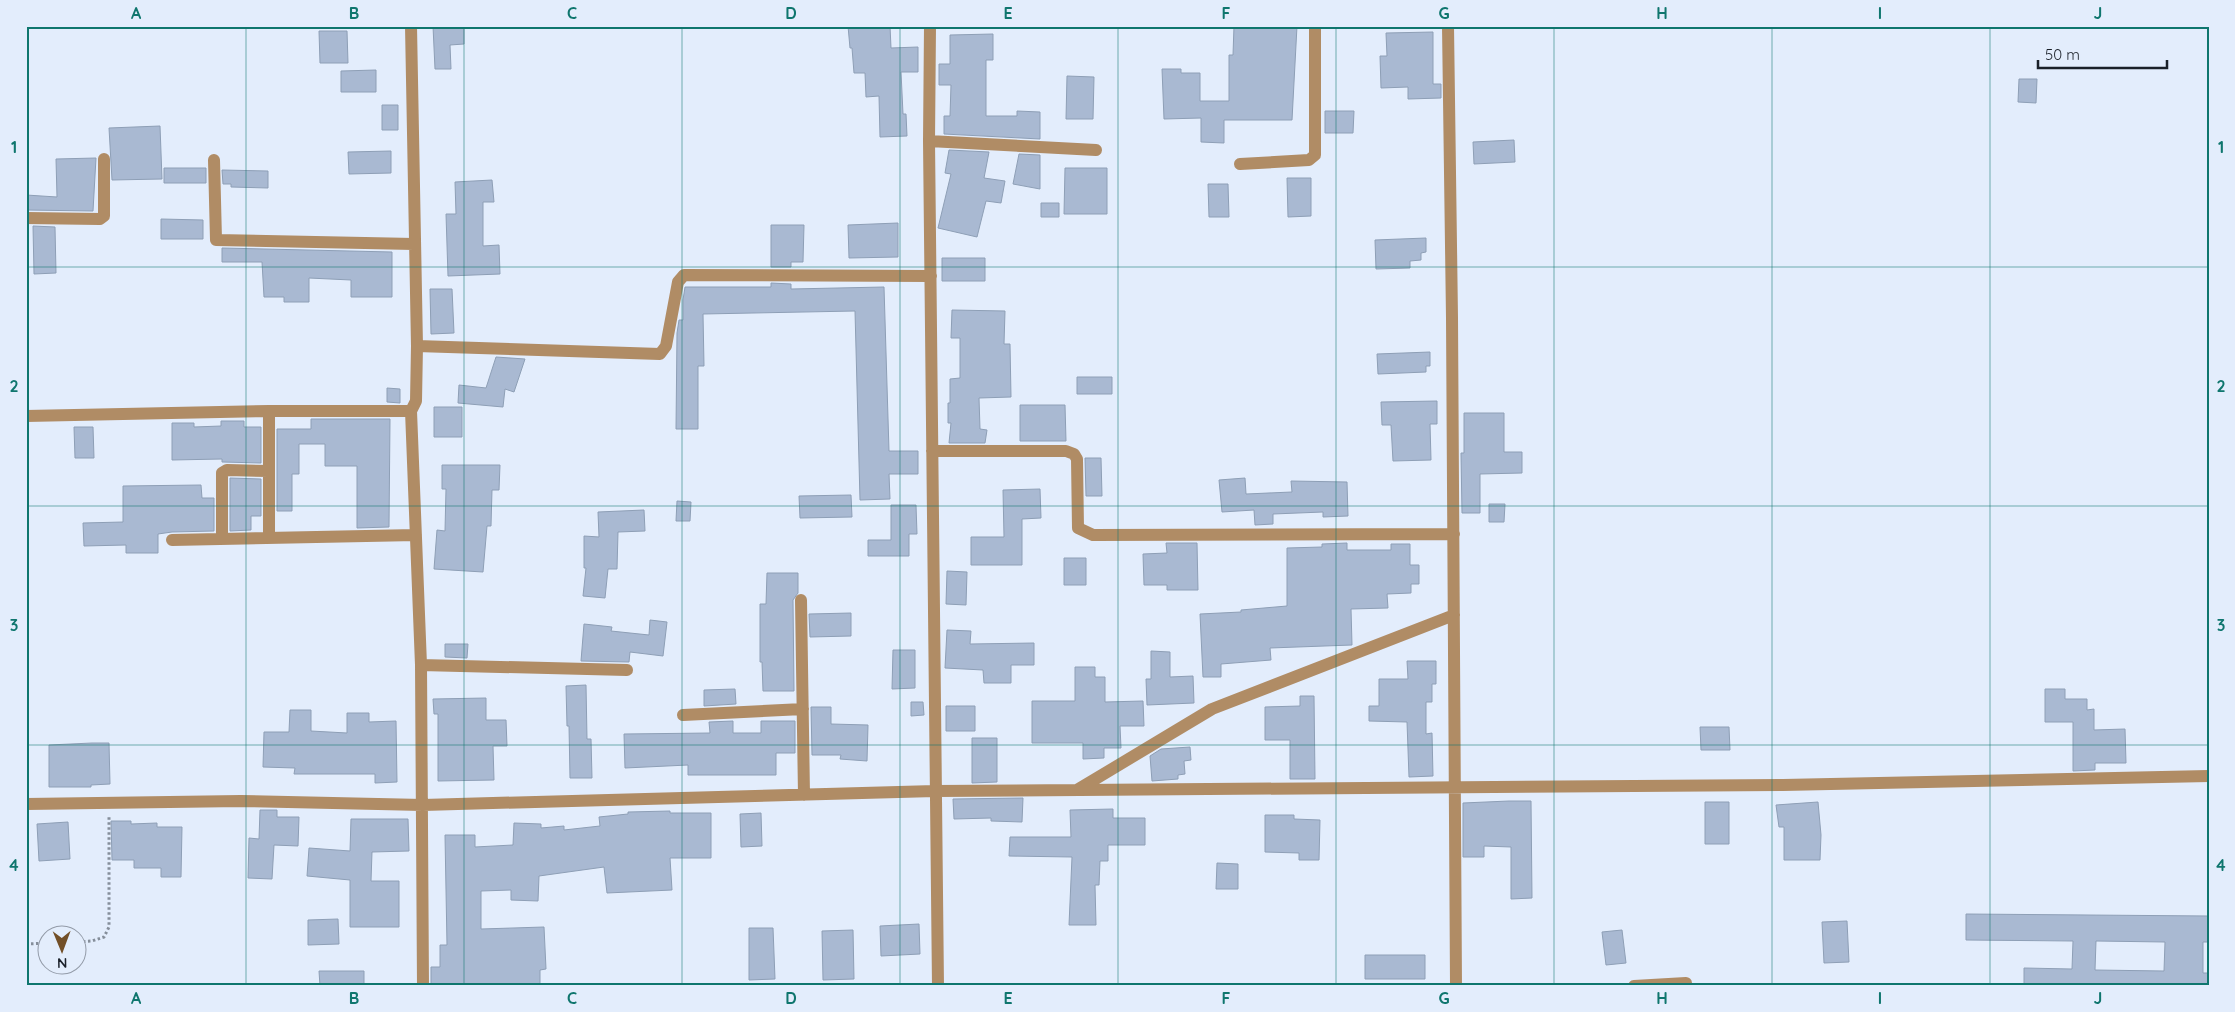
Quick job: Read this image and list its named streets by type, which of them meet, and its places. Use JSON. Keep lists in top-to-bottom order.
{
  "scale_bar": "50 m",
  "north": "bottom",
  "grid": {
    "columns": [
      "A",
      "B",
      "C",
      "D",
      "E",
      "F",
      "G",
      "H",
      "I",
      "J"
    ],
    "rows": [
      "1",
      "2",
      "3",
      "4"
    ]
  }
}
